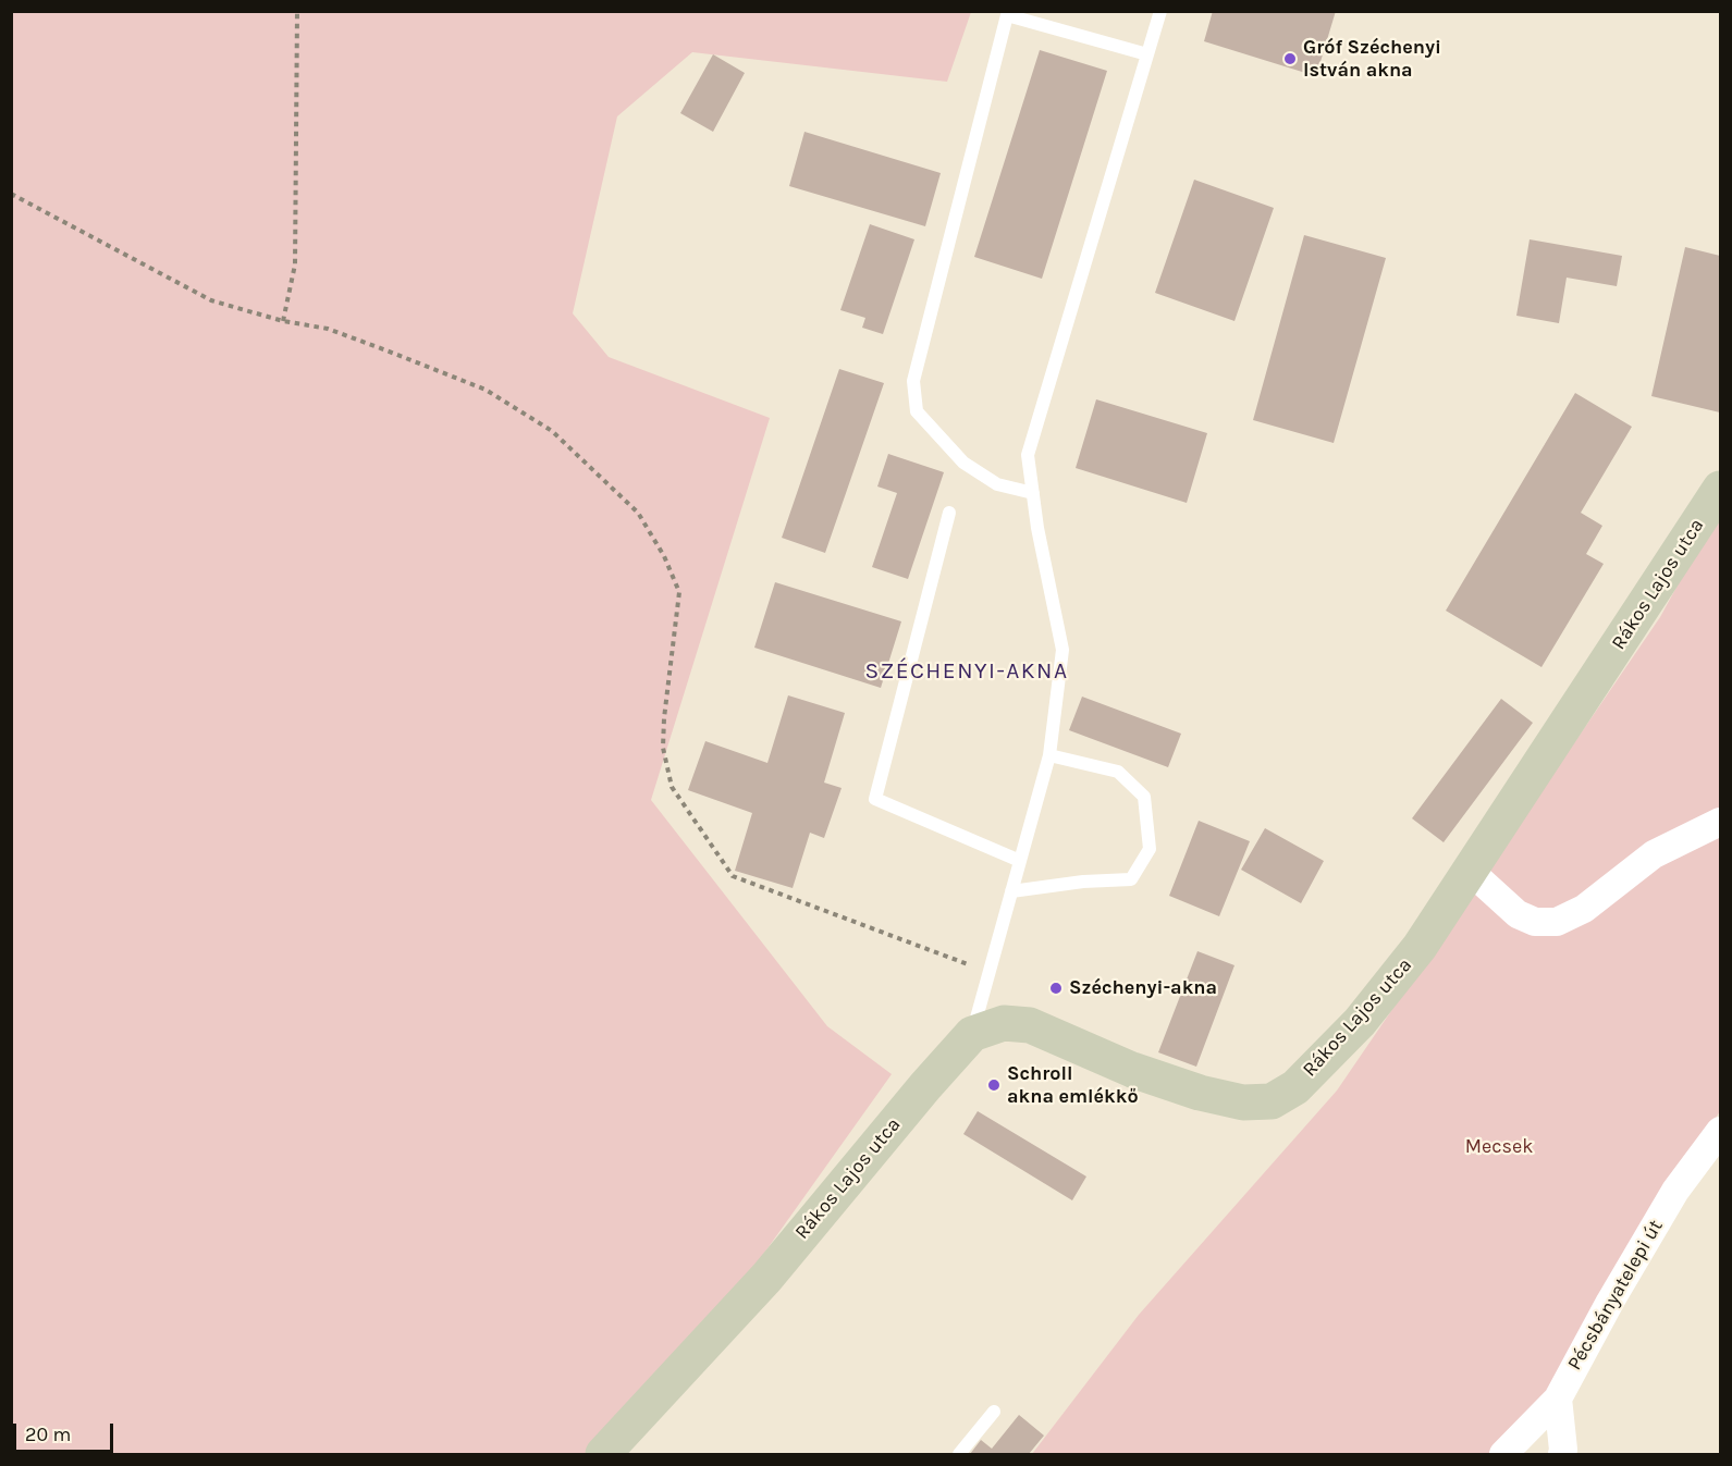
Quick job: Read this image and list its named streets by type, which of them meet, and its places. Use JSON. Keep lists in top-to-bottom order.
{
  "streets": {
    "street": ["Rákos Lajos utca", "Pécsbányatelepi út"]
  },
  "districts": ["SZÉCHENYI-AKNA"],
  "parks": ["Mecsek"],
  "places": ["Gróf Széchenyi István akna", "Széchenyi-akna", "Schroll akna emlékkő"],
  "scale_bar": "20 m"
}
